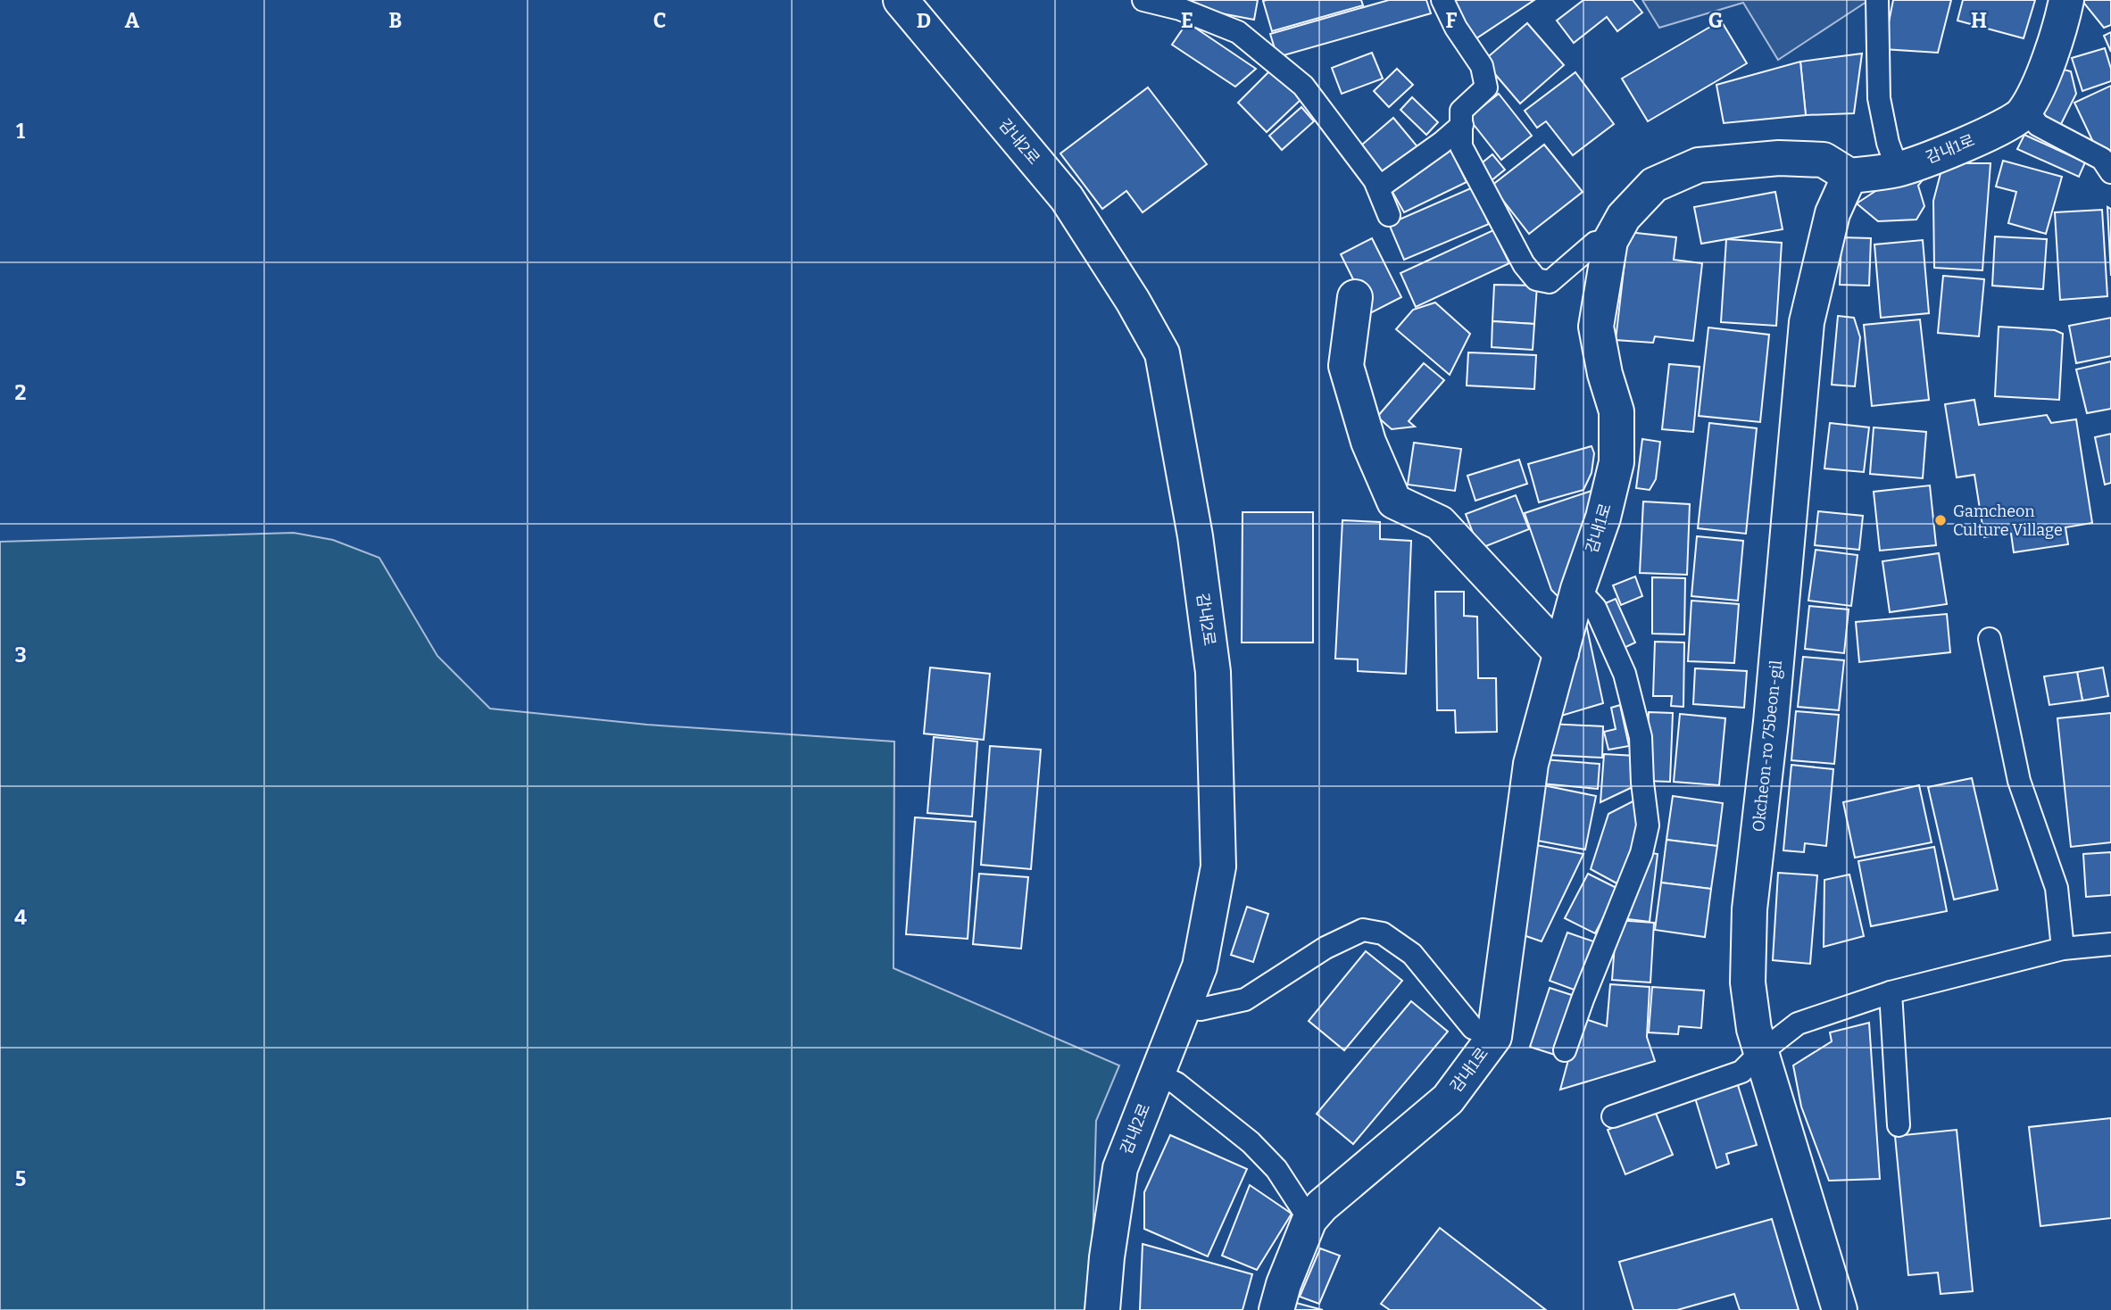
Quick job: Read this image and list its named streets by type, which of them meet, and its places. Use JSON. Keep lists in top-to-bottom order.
{
  "streets": {
    "street": ["감내2로", "감내1로", "Okcheon-ro 75beon-gil"]
  },
  "crossings": [
    ["감내1로", "Okcheon-ro 75beon-gil"]
  ],
  "places": ["Gamcheon Culture Village"],
  "grid": {
    "columns": [
      "A",
      "B",
      "C",
      "D",
      "E",
      "F",
      "G",
      "H"
    ],
    "rows": [
      "1",
      "2",
      "3",
      "4",
      "5"
    ]
  }
}
